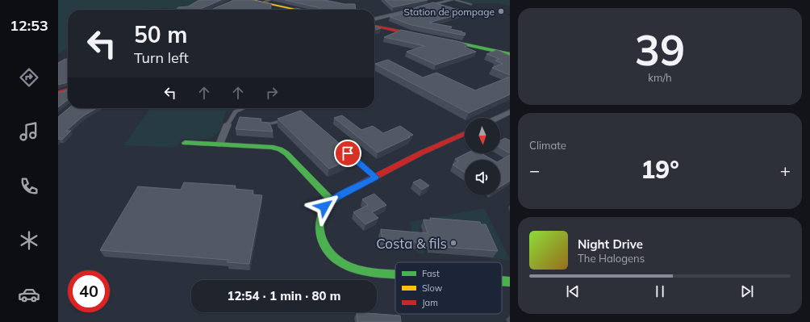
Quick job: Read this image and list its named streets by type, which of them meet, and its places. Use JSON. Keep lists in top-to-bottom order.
{
  "places": ["Station de pompage", "Costa & fils"],
  "legend": ["Fast", "Slow", "Jam"],
  "north": "bottom",
  "page": {
    "tabs": "12:53",
    "tile": [
      ["39", "km/h"],
      "Climate"
    ],
    "turn": ["50 m", "Turn left"],
    "heat": ["−", "19°", "+"],
    "song": ["Night Drive", "The Halogens"],
    "limit": "40",
    "trip": "12:54 · 1 min · 80 m"
  }
}
